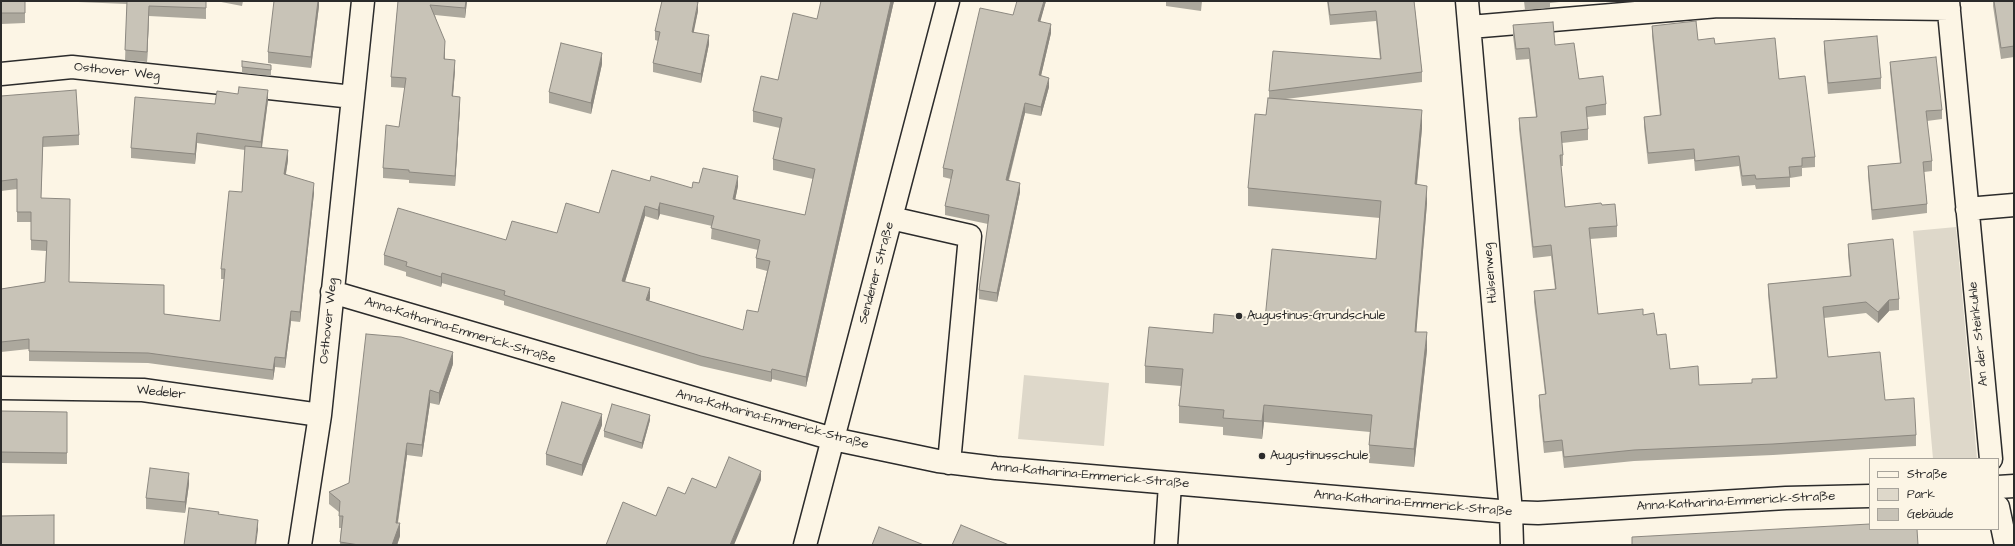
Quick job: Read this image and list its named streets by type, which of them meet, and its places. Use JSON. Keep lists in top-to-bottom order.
{
  "streets": {
    "street": [
      "Osthover Weg",
      "Sendener Straße",
      "Hülsenweg",
      "Anna-Katharina-Emmerick-Straße",
      "An der Steinkuhle",
      "Wedeler"
    ]
  },
  "crossings": [
    ["Osthover Weg", "Anna-Katharina-Emmerick-Straße"],
    ["Osthover Weg", "Wedeler"],
    ["Sendener Straße", "Anna-Katharina-Emmerick-Straße"],
    ["Hülsenweg", "Anna-Katharina-Emmerick-Straße"],
    ["Hülsenweg", "An der Steinkuhle"]
  ],
  "places": ["Augustinus-Grundschule", "Augustinusschule"],
  "legend": ["Straße", "Park", "Gebäude"]
}
